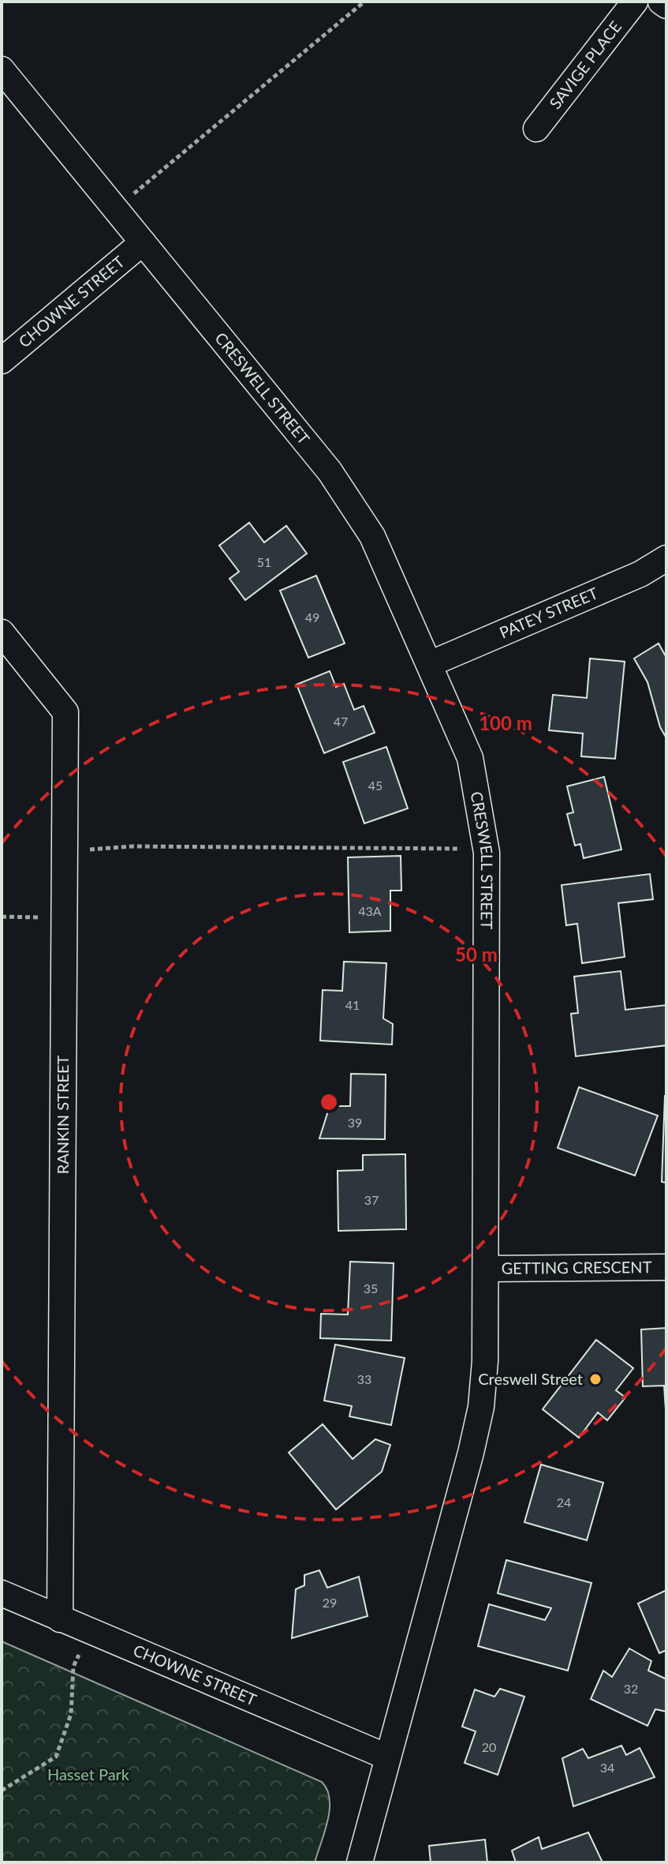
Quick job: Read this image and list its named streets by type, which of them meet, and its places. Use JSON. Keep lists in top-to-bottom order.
{
  "streets": {
    "street": [
      "SAVIGE PLACE",
      "CHOWNE STREET",
      "CRESWELL STREET",
      "PATEY STREET",
      "RANKIN STREET",
      "GETTING CRESCENT"
    ]
  },
  "crossings": [
    ["CHOWNE STREET", "CRESWELL STREET"],
    ["CHOWNE STREET", "RANKIN STREET"],
    ["CRESWELL STREET", "PATEY STREET"],
    ["CRESWELL STREET", "GETTING CRESCENT"]
  ],
  "parks": ["Hasset Park"],
  "places": ["Creswell Street"],
  "house_numbers": [
    "51",
    "49",
    "47",
    "45",
    "43A",
    "41",
    "39",
    "37",
    "35",
    "33",
    "24",
    "29",
    "32",
    "20",
    "34"
  ],
  "rings": ["100 m", "50 m"]
}
